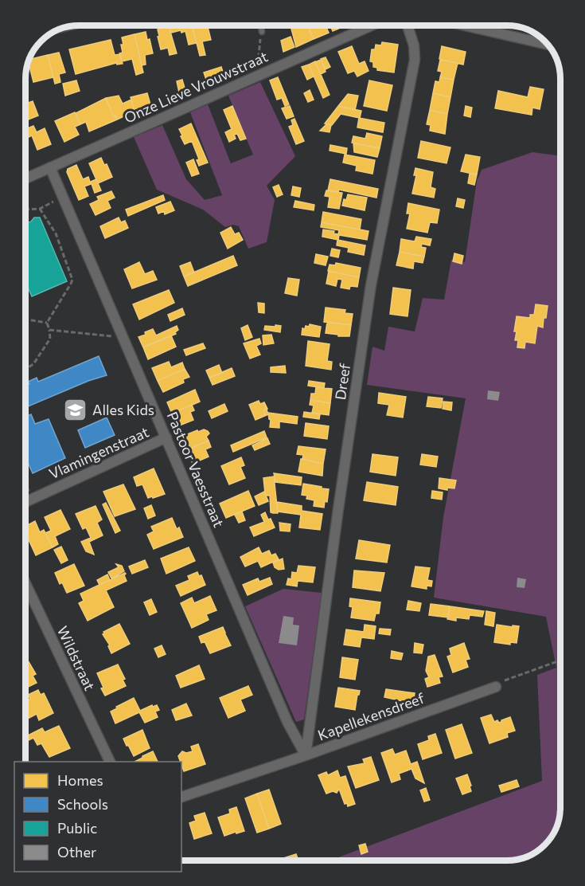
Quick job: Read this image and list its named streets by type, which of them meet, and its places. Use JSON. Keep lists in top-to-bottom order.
{
  "streets": {
    "street": [
      "Onze Lieve Vrouwstraat",
      "Dreef",
      "Vlamingenstraat",
      "Pastoor Vaesstraat",
      "Wildstraat",
      "Kapellekensdreef"
    ]
  },
  "crossings": [
    ["Onze Lieve Vrouwstraat", "Pastoor Vaesstraat"],
    ["Dreef", "Pastoor Vaesstraat"],
    ["Dreef", "Kapellekensdreef"],
    ["Vlamingenstraat", "Pastoor Vaesstraat"],
    ["Pastoor Vaesstraat", "Kapellekensdreef"]
  ],
  "places": {
    "school or university": ["Alles Kids"]
  },
  "legend": [
    "Homes",
    "Schools",
    "Public",
    "Other"
  ]
}
